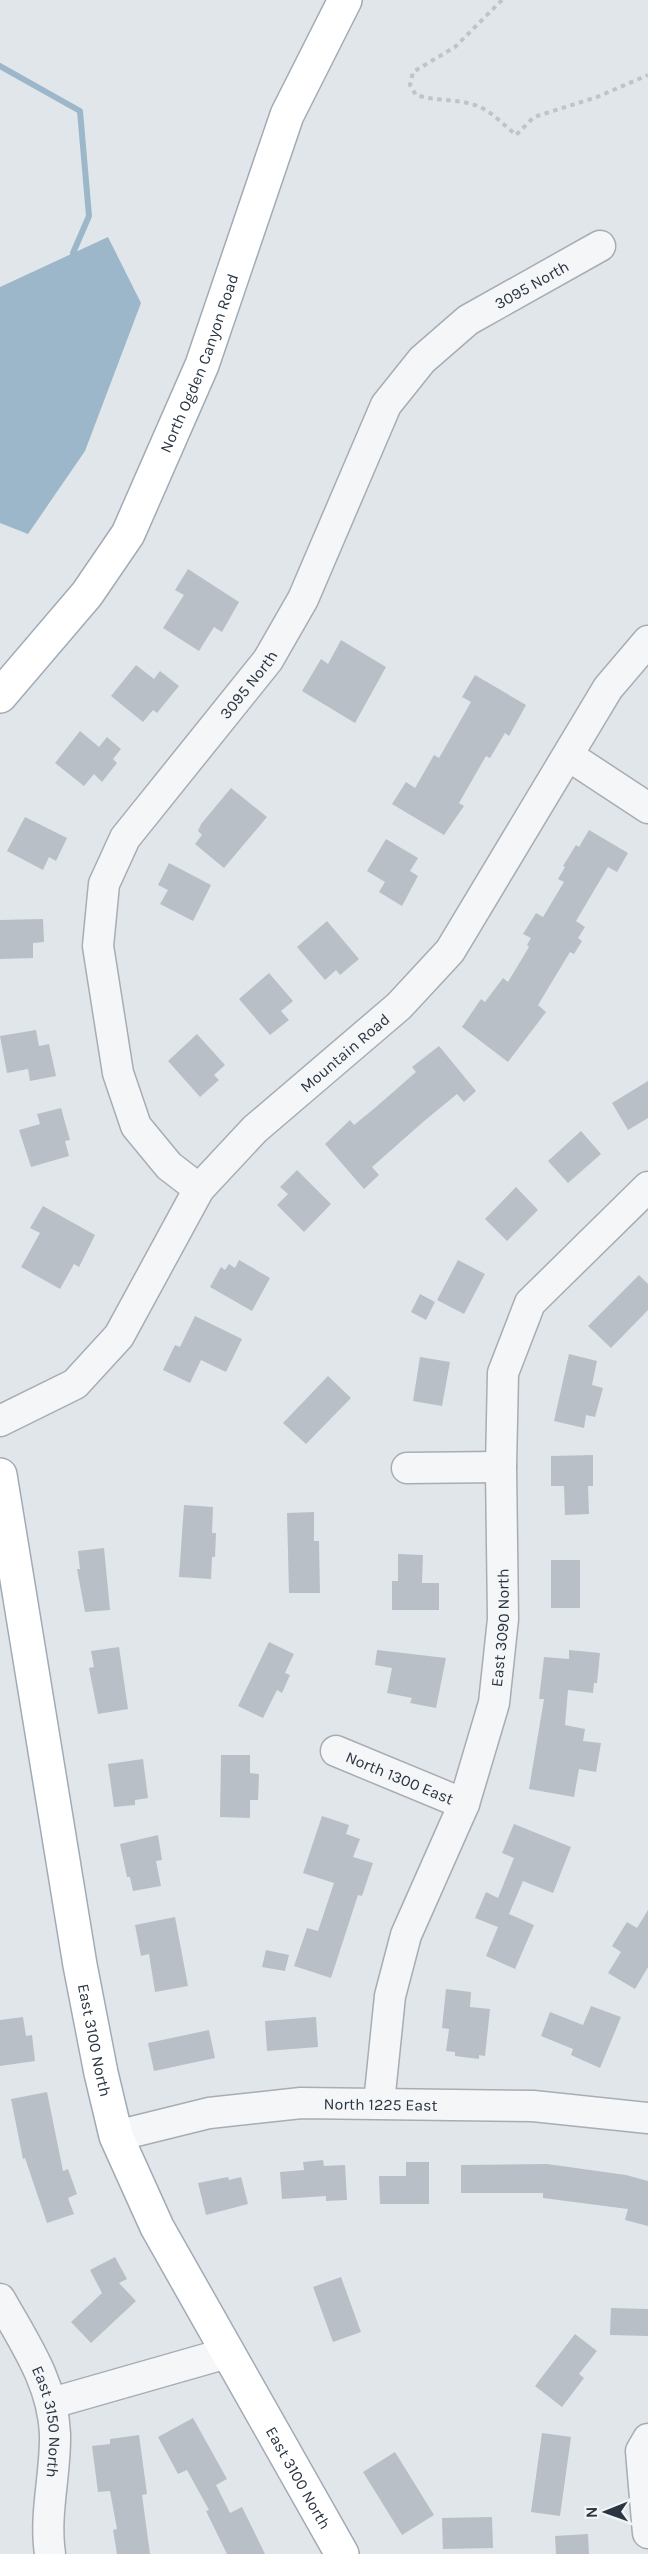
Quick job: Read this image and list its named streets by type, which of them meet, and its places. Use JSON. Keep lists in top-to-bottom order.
{
  "streets": {
    "main road": ["North Ogden Canyon Road", "East 3100 North"],
    "street": [
      "3095 North",
      "Mountain Road",
      "East 3090 North",
      "North 1300 East",
      "North 1225 East",
      "East 3150 North"
    ]
  },
  "crossings": [
    ["3095 North", "Mountain Road"],
    ["East 3090 North", "North 1300 East"],
    ["East 3090 North", "North 1225 East"],
    ["East 3100 North", "North 1225 East"]
  ],
  "north": "left"
}
